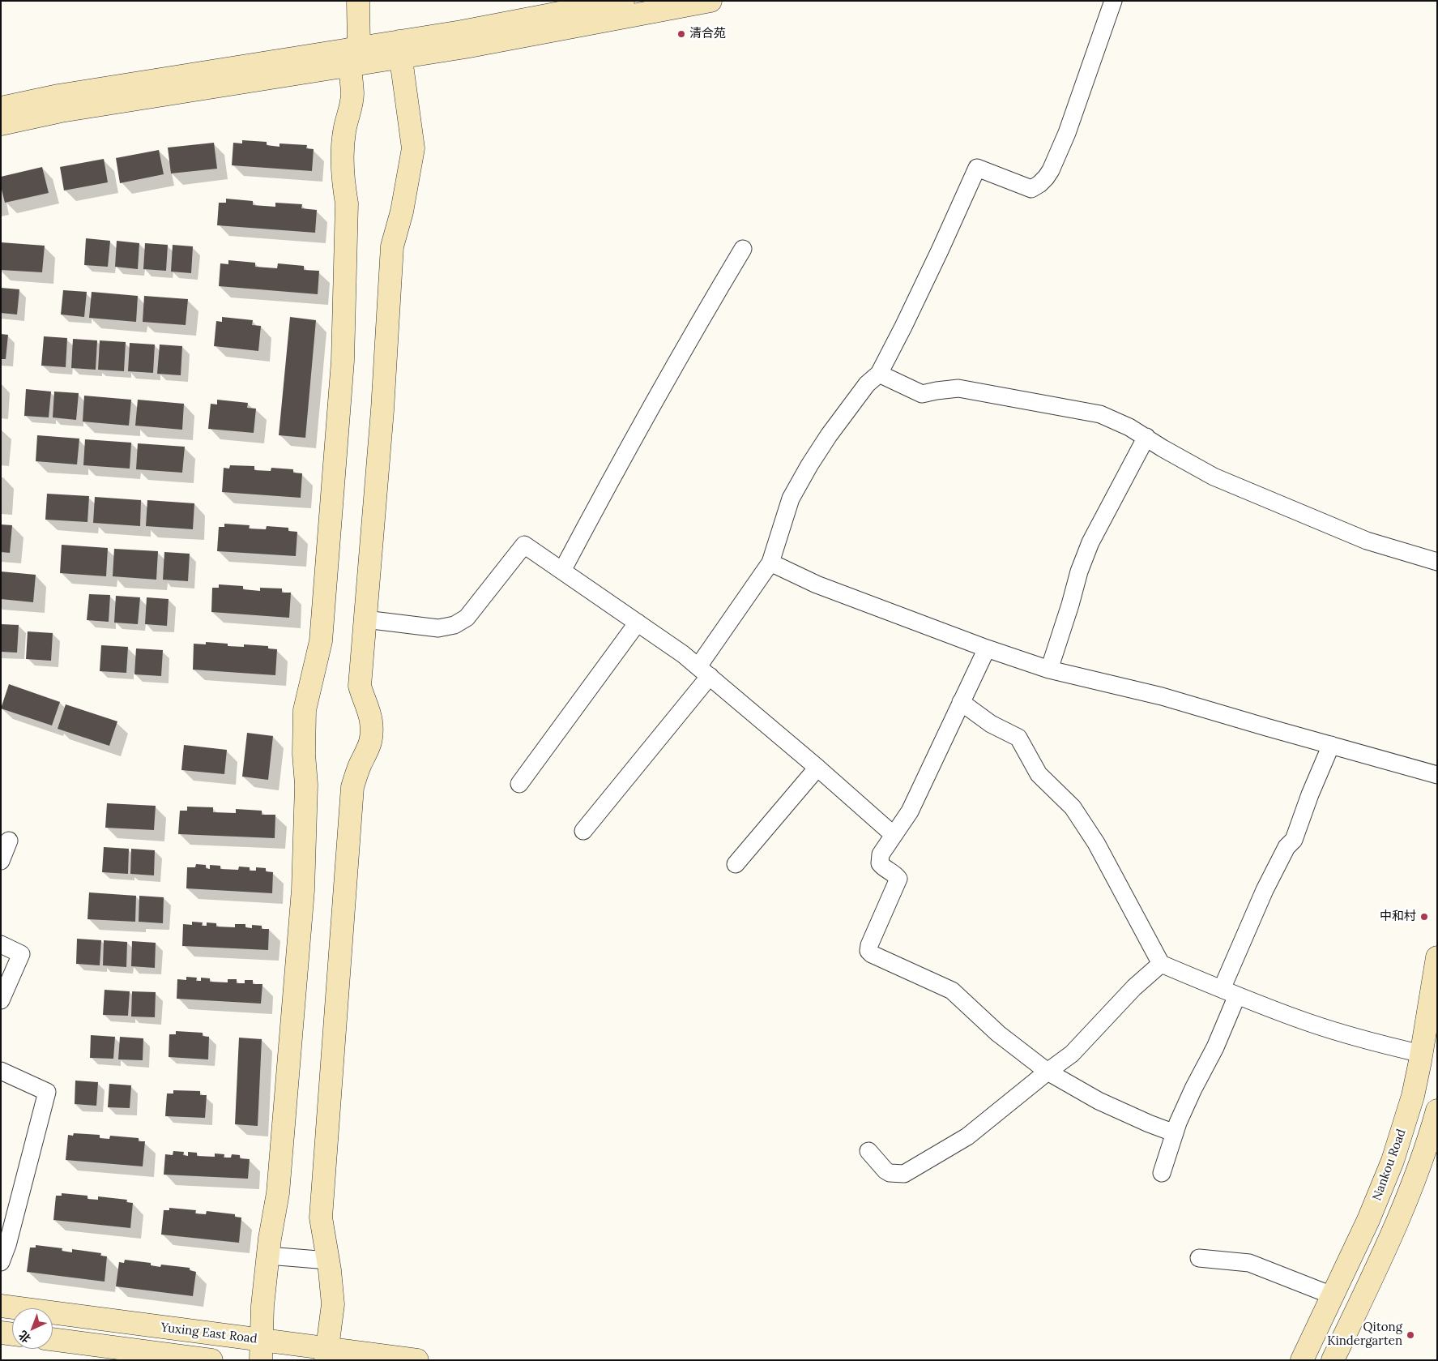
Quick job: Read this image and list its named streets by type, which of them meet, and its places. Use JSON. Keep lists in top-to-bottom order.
{
  "streets": {
    "street": ["Nankou Road", "Yuxing East Road"]
  },
  "places": ["清合苑", "中和村", "Qitong Kindergarten"],
  "north": "bottom left"
}
